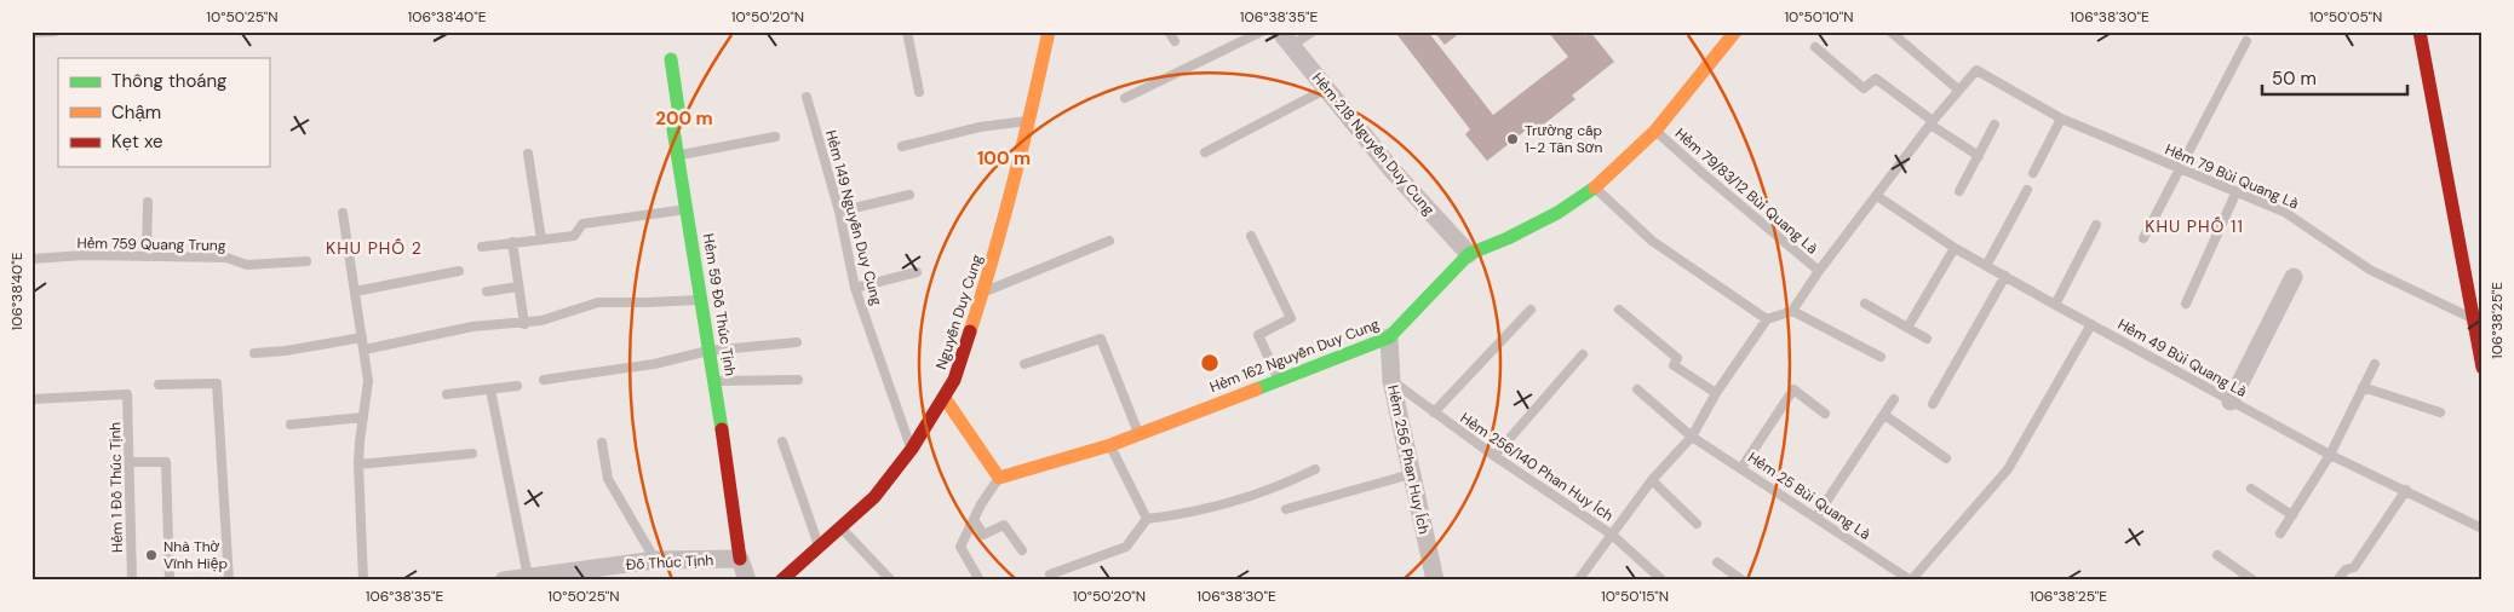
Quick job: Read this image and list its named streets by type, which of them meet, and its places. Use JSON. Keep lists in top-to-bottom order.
{
  "streets": {
    "street": [
      "Hẻm 218 Nguyễn Duy Cung",
      "Hẻm 59 Đỗ Thúc Tịnh",
      "Nguyễn Duy Cung",
      "Hẻm 162 Nguyễn Duy Cung",
      "Hẻm 256 Phan Huy Ích",
      "Đỗ Thúc Tịnh"
    ],
    "lane": [
      "Hẻm 79 Bùi Quang Là",
      "Hẻm 79/83/12 Bùi Quang Là",
      "Hẻm 149 Nguyễn Duy Cung",
      "Hẻm 759 Quang Trung",
      "Hẻm 49 Bùi Quang Là",
      "Hẻm 256/140 Phan Huy Ích",
      "Hẻm 1 Đỗ Thúc Tịnh",
      "Hẻm 25 Bùi Quang Là"
    ]
  },
  "crossings": [
    ["Hẻm 218 Nguyễn Duy Cung", "Hẻm 162 Nguyễn Duy Cung"],
    ["Hẻm 79/83/12 Bùi Quang Là", "Hẻm 162 Nguyễn Duy Cung"],
    ["Hẻm 149 Nguyễn Duy Cung", "Nguyễn Duy Cung"],
    ["Hẻm 59 Đỗ Thúc Tịnh", "Đỗ Thúc Tịnh"],
    ["Hẻm 162 Nguyễn Duy Cung", "Hẻm 256 Phan Huy Ích"],
    ["Hẻm 256 Phan Huy Ích", "Hẻm 256/140 Phan Huy Ích"]
  ],
  "districts": ["KHU PHỐ 11", "KHU PHỐ 2"],
  "places": ["Trường cấp 1-2 Tân Sơn", "Nhà Thờ Vĩnh Hiệp"],
  "legend": ["Thông thoáng", "Chậm", "Kẹt xe"],
  "scale_bar": "50 m",
  "coordinates": [
    "10°50'25\"N",
    "106°38'40\"E",
    "10°50'20\"N",
    "106°38'35\"E",
    "10°50'10\"N",
    "106°38'30\"E",
    "10°50'05\"N",
    "106°38'25\"E",
    "10°50'15\"N"
  ],
  "rings": ["200 m", "100 m"]
}
